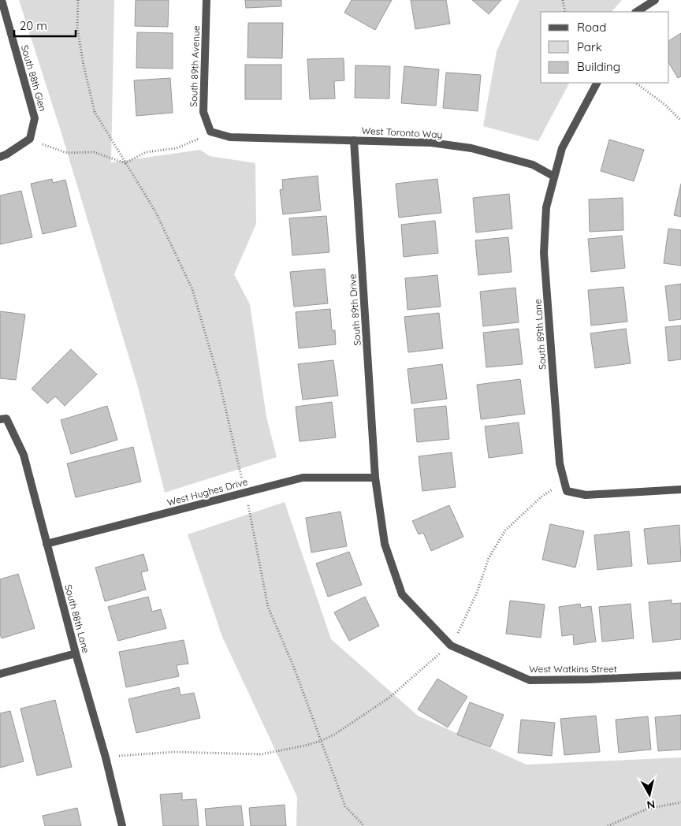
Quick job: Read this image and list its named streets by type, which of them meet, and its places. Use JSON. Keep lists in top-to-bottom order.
{
  "streets": {
    "street": [
      "South 89th Avenue",
      "South 88th Glen",
      "West Toronto Way",
      "South 89th Drive",
      "South 89th Lane",
      "West Hughes Drive",
      "South 88th Lane",
      "West Watkins Street"
    ]
  },
  "crossings": [
    ["South 89th Avenue", "West Toronto Way"],
    ["West Toronto Way", "South 89th Drive"],
    ["West Toronto Way", "South 89th Lane"],
    ["South 89th Drive", "West Hughes Drive"],
    ["South 89th Drive", "West Watkins Street"],
    ["West Hughes Drive", "South 88th Lane"],
    ["West Hughes Drive", "West Watkins Street"]
  ],
  "legend": ["Road", "Park", "Building"],
  "scale_bar": "20 m",
  "north": "bottom"
}
